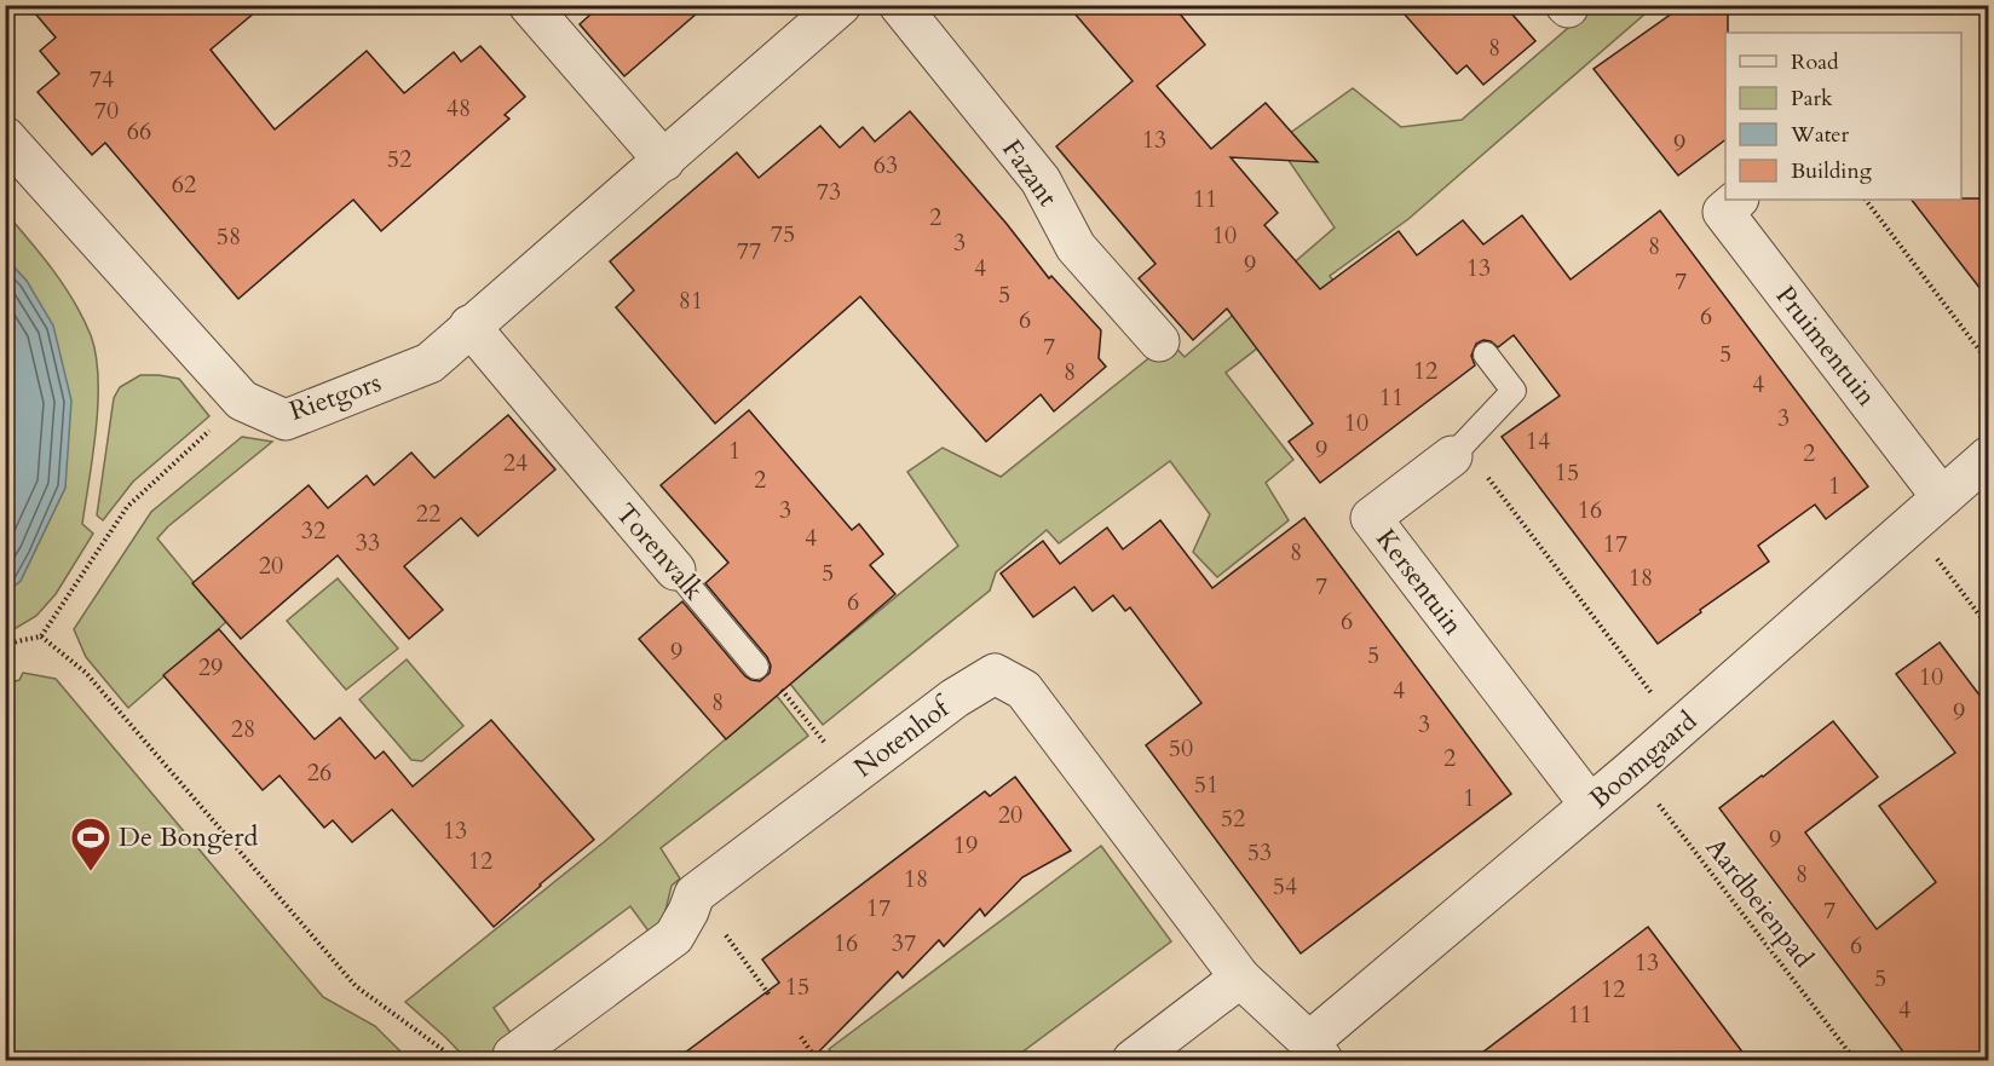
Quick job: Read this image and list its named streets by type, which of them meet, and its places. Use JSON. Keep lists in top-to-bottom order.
{
  "streets": {
    "street": [
      "Fazant",
      "Pruimentuin",
      "Rietgors",
      "Torenvalk",
      "Kersentuin",
      "Notenhof",
      "Boomgaard"
    ],
    "path": ["Aardbeienpad"]
  },
  "crossings": [
    ["Pruimentuin", "Boomgaard"],
    ["Rietgors", "Torenvalk"],
    ["Kersentuin", "Boomgaard"],
    ["Notenhof", "Boomgaard"],
    ["Boomgaard", "Aardbeienpad"]
  ],
  "places": {
    "sports": ["De Bongerd"]
  },
  "house_numbers": [
    "8",
    "74",
    "48",
    "70",
    "66",
    "13",
    "9",
    "52",
    "63",
    "62",
    "73",
    "11",
    "2",
    "75",
    "10",
    "58",
    "3",
    "8",
    "77",
    "9",
    "4",
    "13",
    "7",
    "5",
    "81",
    "6",
    "6",
    "7",
    "5",
    "12",
    "8",
    "4",
    "11",
    "3",
    "10",
    "14",
    "9",
    "1",
    "2",
    "24",
    "15",
    "2",
    "1",
    "3",
    "16",
    "22",
    "32",
    "4",
    "33",
    "17",
    "8",
    "20",
    "5",
    "18",
    "7",
    "6",
    "6",
    "9",
    "5",
    "29",
    "10",
    "4",
    "8",
    "9",
    "3",
    "28",
    "50",
    "2",
    "26",
    "51",
    "1",
    "20",
    "52",
    "13",
    "9",
    "19",
    "53",
    "12",
    "8",
    "18",
    "54",
    "17",
    "7",
    "16",
    "37",
    "6",
    "13",
    "5",
    "15",
    "12",
    "4",
    "11"
  ],
  "legend": [
    "Road",
    "Park",
    "Water",
    "Building"
  ]
}
